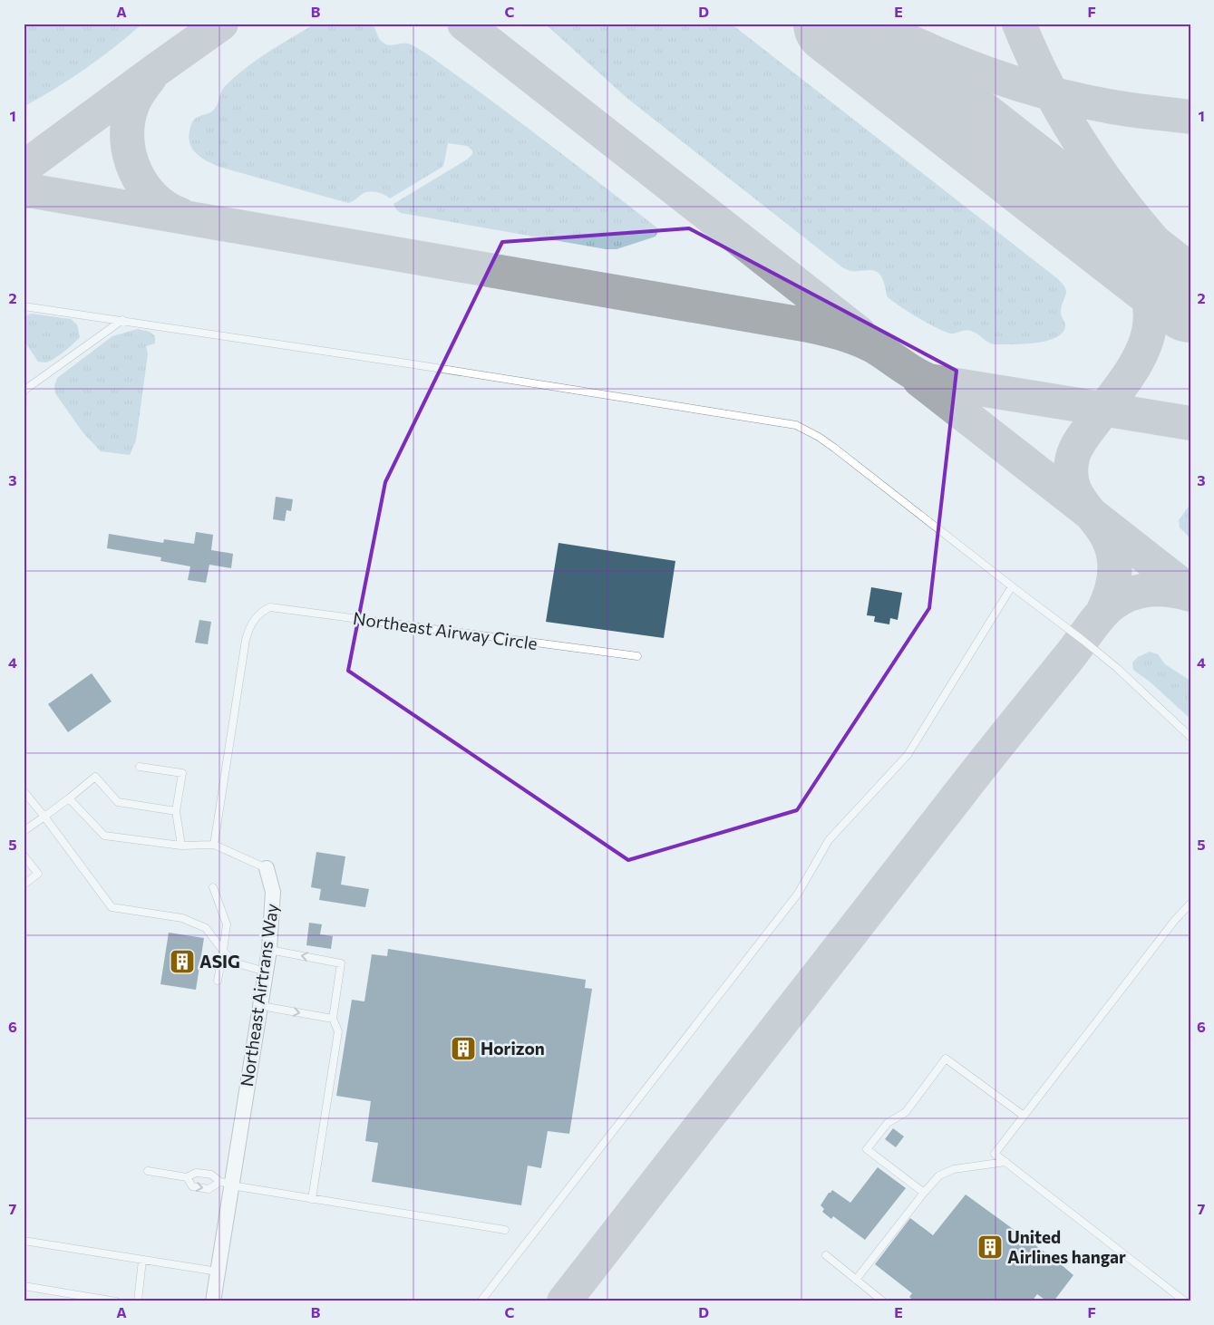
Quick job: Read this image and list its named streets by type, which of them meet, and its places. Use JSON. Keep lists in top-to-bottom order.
{
  "streets": {
    "street": ["Northeast Airtrans Way"],
    "lane": ["Northeast Airway Circle"]
  },
  "crossings": [
    ["Northeast Airway Circle", "Northeast Airtrans Way"]
  ],
  "places": {
    "building": ["ASIG", "Horizon", "United Airlines hangar"]
  },
  "grid": {
    "columns": [
      "A",
      "B",
      "C",
      "D",
      "E",
      "F"
    ],
    "rows": [
      "1",
      "2",
      "3",
      "4",
      "5",
      "6",
      "7"
    ]
  }
}
